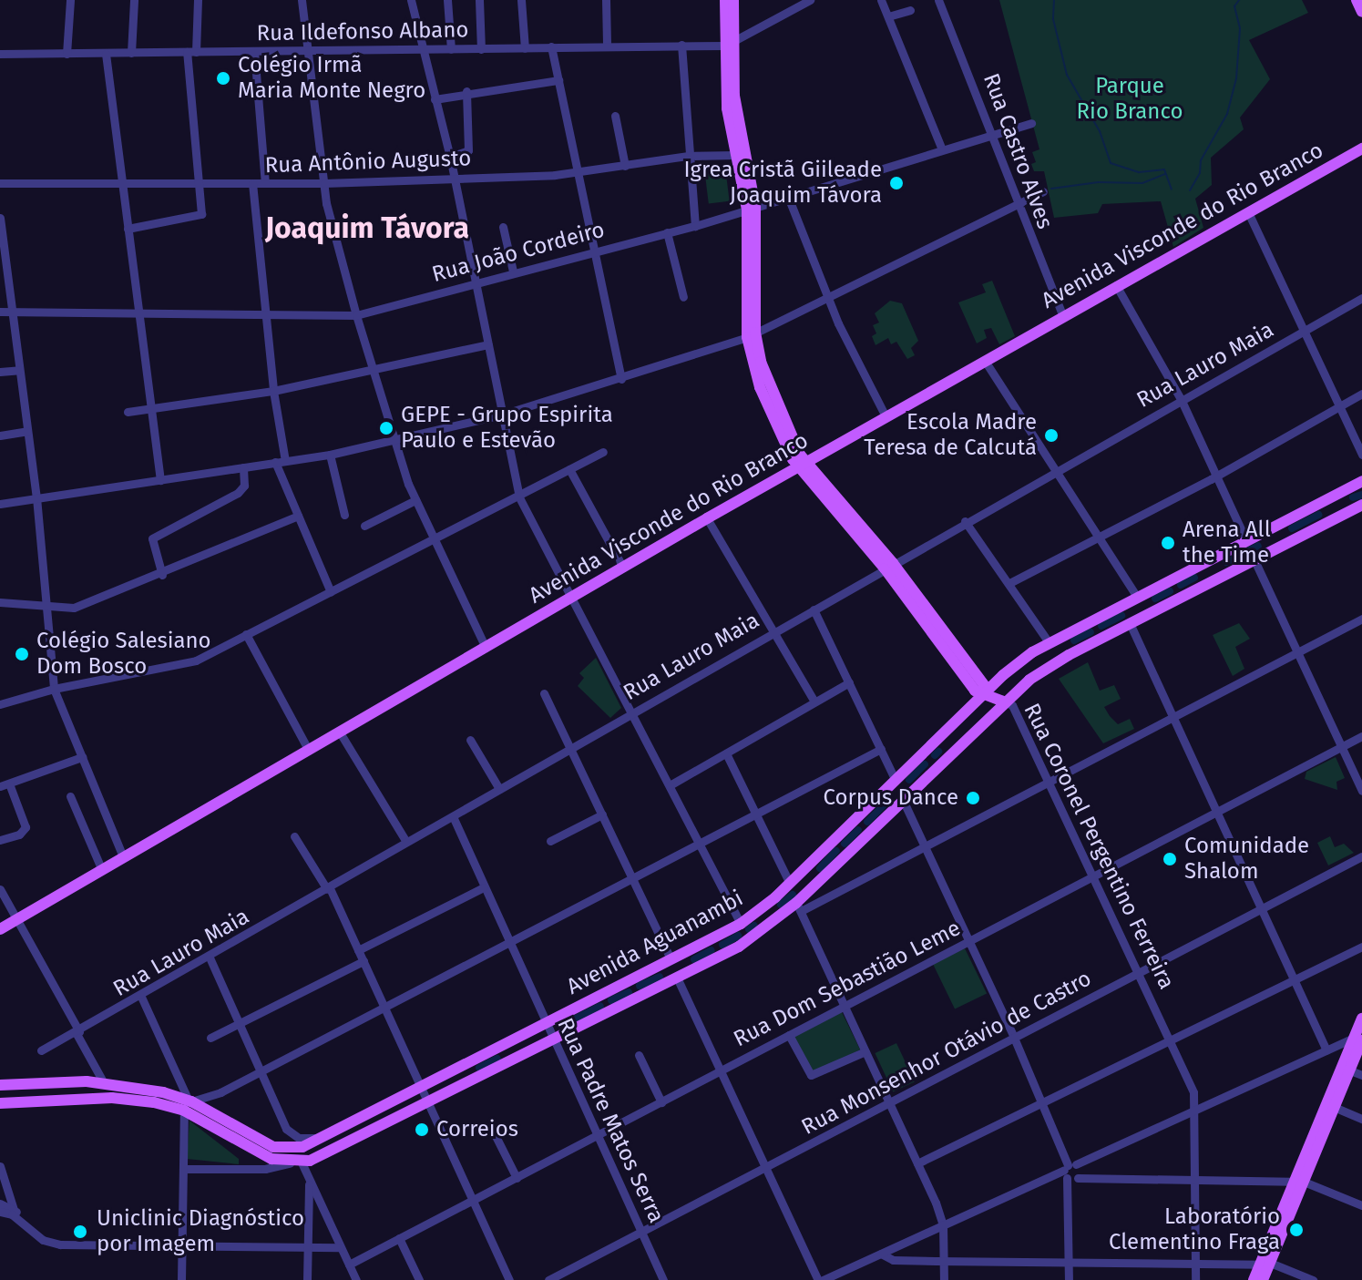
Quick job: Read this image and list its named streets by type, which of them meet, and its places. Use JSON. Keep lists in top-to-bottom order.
{
  "streets": {
    "main road": ["Avenida Visconde do Rio Branco", "Rua Coronel Pergentino Ferreira", "Avenida Aguanambi"],
    "street": [
      "Rua Ildefonso Albano",
      "Rua Castro Alves",
      "Rua Antônio Augusto",
      "Rua João Cordeiro",
      "Rua Lauro Maia",
      "Rua Dom Sebastião Leme",
      "Rua Monsenhor Otávio de Castro",
      "Rua Padre Matos Serra"
    ]
  },
  "crossings": [
    ["Rua Castro Alves", "Avenida Visconde do Rio Branco"],
    ["Rua Castro Alves", "Rua João Cordeiro"],
    ["Rua Lauro Maia", "Rua Padre Matos Serra"],
    ["Rua Coronel Pergentino Ferreira", "Avenida Aguanambi"],
    ["Rua Coronel Pergentino Ferreira", "Rua Dom Sebastião Leme"],
    ["Rua Coronel Pergentino Ferreira", "Rua Monsenhor Otávio de Castro"],
    ["Avenida Aguanambi", "Rua Padre Matos Serra"],
    ["Rua Dom Sebastião Leme", "Rua Padre Matos Serra"],
    ["Rua Monsenhor Otávio de Castro", "Rua Padre Matos Serra"]
  ],
  "districts": ["Joaquim Távora"],
  "parks": ["Parque Rio Branco"],
  "places": [
    "Colégio Irmã Maria Monte Negro",
    "Igrea Cristã Giileade Joaquim Távora",
    "GEPE - Grupo Espirita Paulo e Estevão",
    "Escola Madre Teresa de Calcutá",
    "Arena All the Time",
    "Colégio Salesiano Dom Bosco",
    "Corpus Dance",
    "Comunidade Shalom",
    "Correios",
    "Laboratório Clementino Fraga",
    "Uniclinic Diagnóstico por Imagem"
  ]
}
